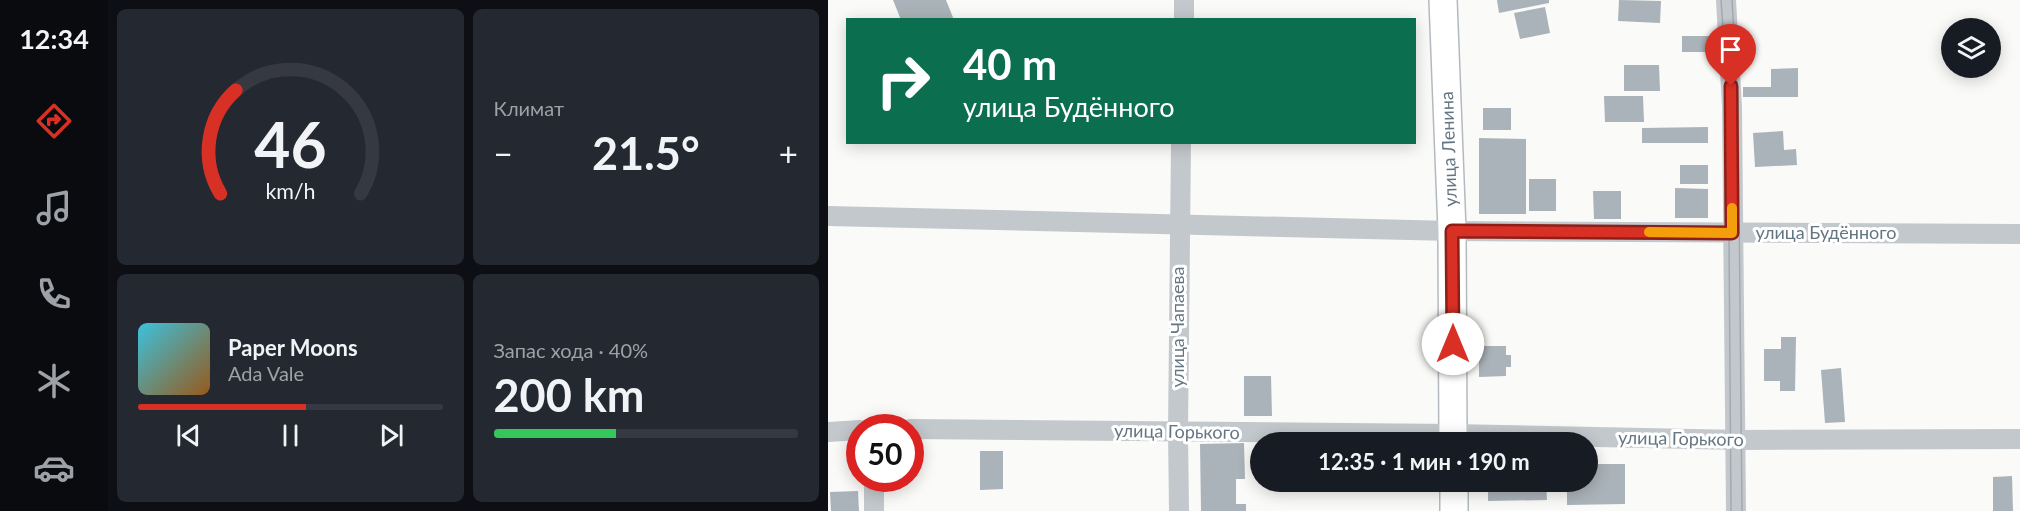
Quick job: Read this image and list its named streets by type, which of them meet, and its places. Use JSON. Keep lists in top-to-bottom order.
{
  "streets": {
    "main road": ["улица Ленина"],
    "street": ["улица Будённого", "улица Чапаева", "улица Горького"]
  },
  "crossings": [
    ["улица Ленина", "улица Будённого"],
    ["улица Будённого", "улица Чапаева"],
    ["улица Чапаева", "улица Горького"]
  ],
  "page": {
    "tabs": "12:34",
    "tile": [
      "Климат",
      ["Запас хода · 40%", "200 km"]
    ],
    "turn": ["40 m", "улица Будённого"],
    "heat": ["−", "21.5°", "+"],
    "song": ["Paper Moons", "Ada Vale"],
    "limit": "50",
    "trip": "12:35 · 1 мин · 190 m",
    "gauge": ["46", "km/h"]
  }
}
